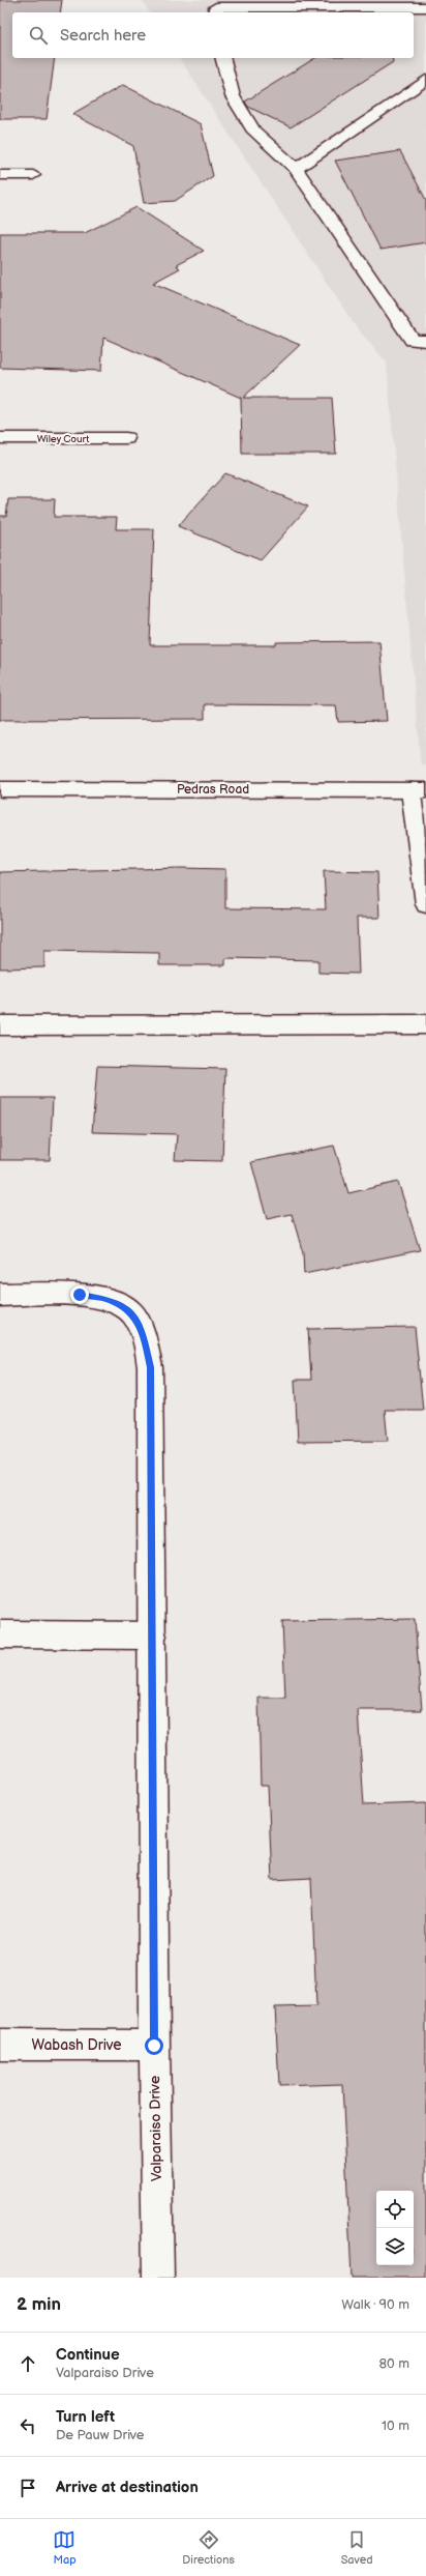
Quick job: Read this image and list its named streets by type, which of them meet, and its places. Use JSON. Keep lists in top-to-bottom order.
{
  "streets": {
    "street": [
      "Wiley Court",
      "Pedras Road",
      "Wabash Drive",
      "Valparaiso Drive"
    ]
  },
  "crossings": [
    ["Wabash Drive", "Valparaiso Drive"]
  ],
  "page": {
    "search": "Search here",
    "heading": ["2 min", "Walk · 90 m"],
    "list": [
      ["Continue", "Valparaiso Drive", "80 m"],
      ["Turn left", "De Pauw Drive", "10 m"],
      "Arrive at destination"
    ],
    "nav": ["Map", "Directions", "Saved"]
  }
}
